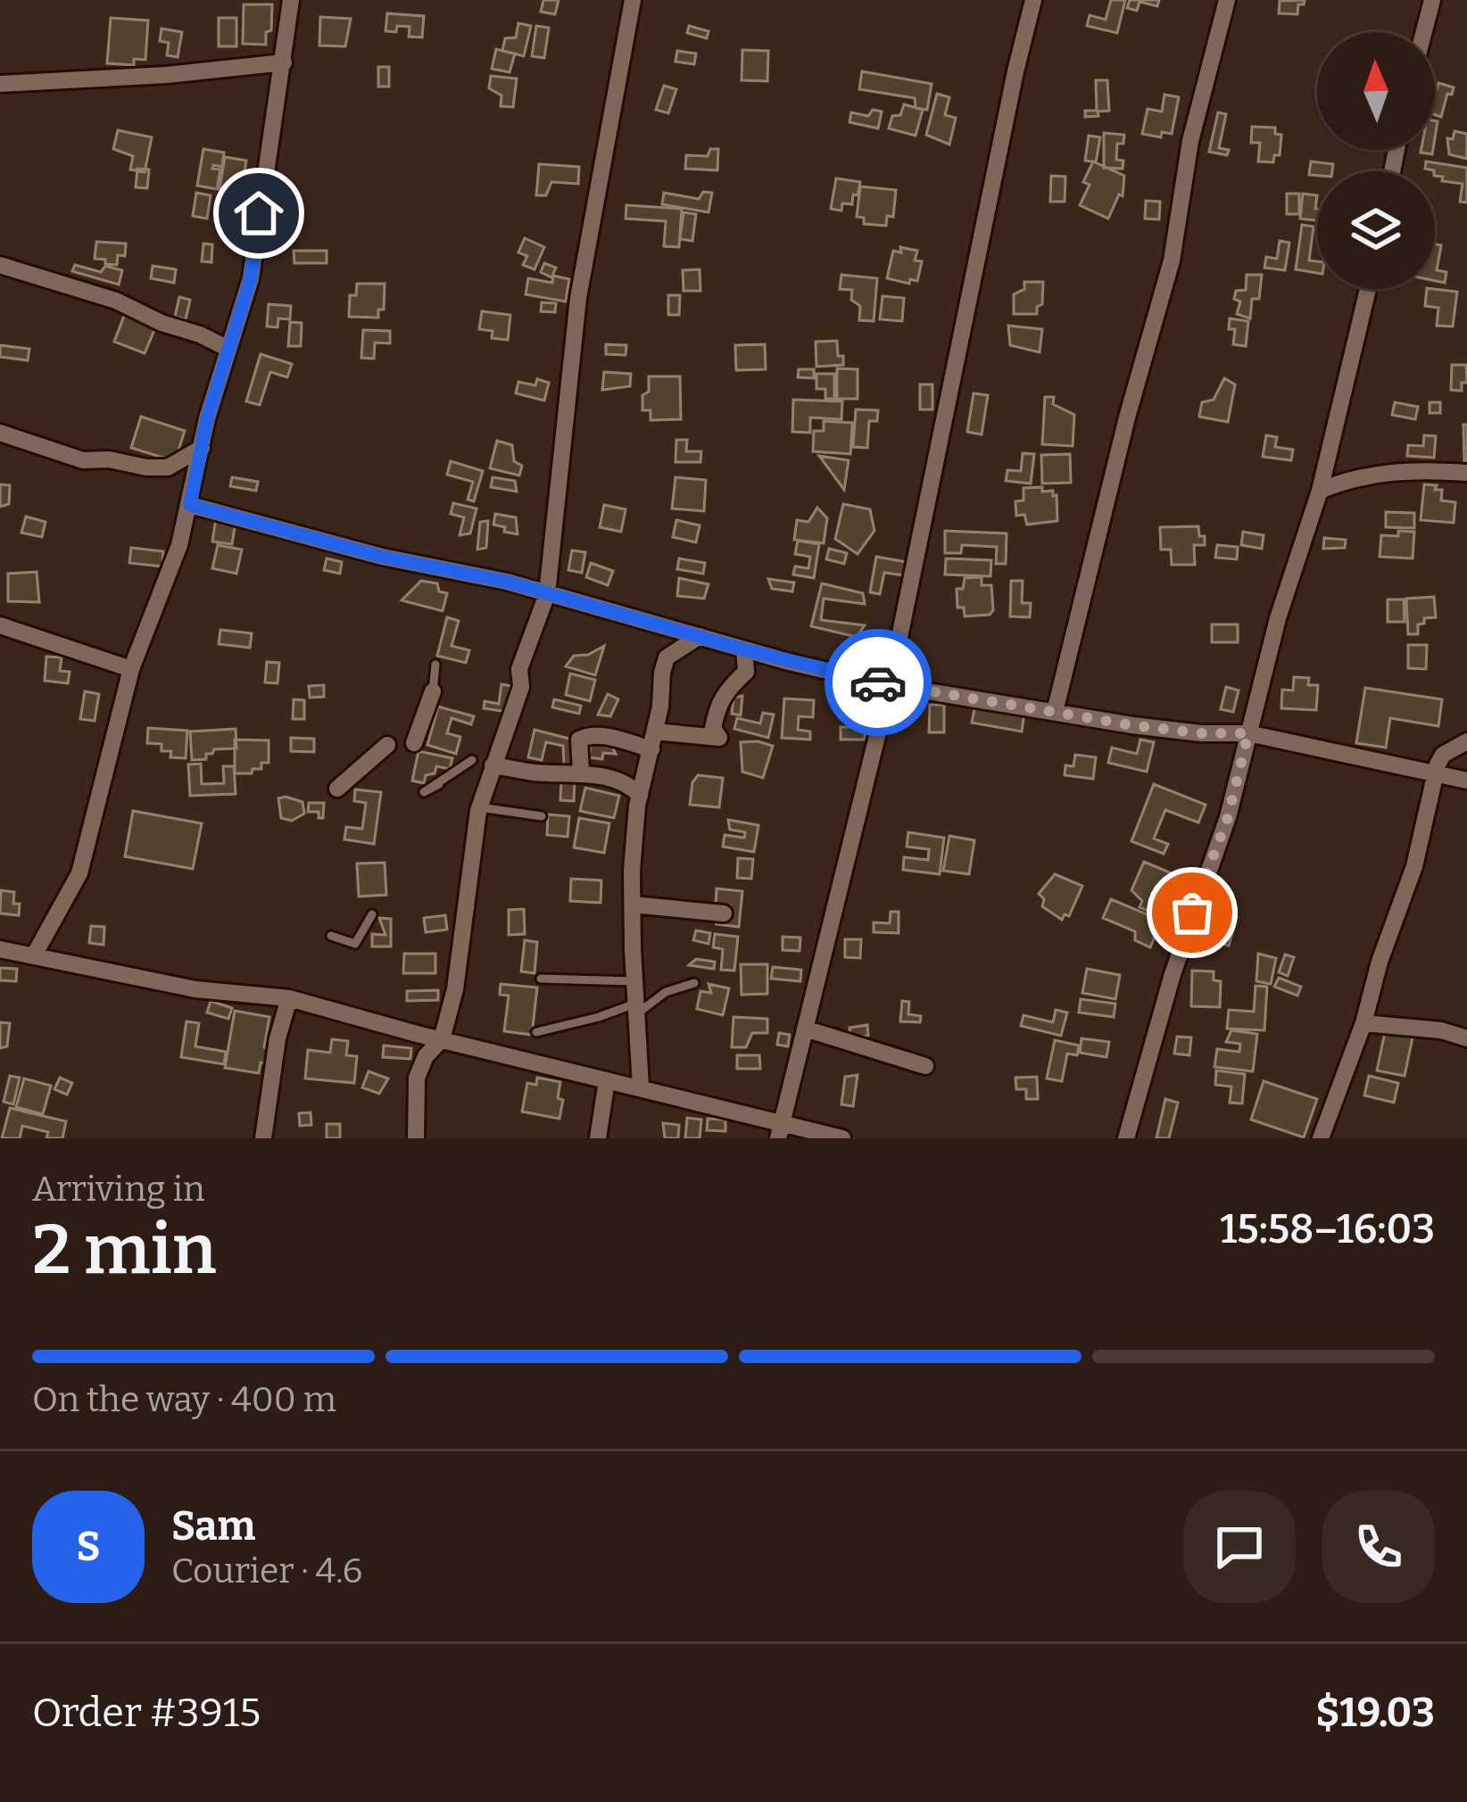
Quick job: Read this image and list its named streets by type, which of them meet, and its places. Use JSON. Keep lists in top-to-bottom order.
{
  "north": "top",
  "page": {
    "heading": ["2 min", "Arriving in", "15:58–16:03"],
    "panel": [
      "Sam",
      "Courier · 4.6",
      "Order #3915",
      "$19.03"
    ],
    "bar": "On the way · 400 m",
    "round": "S"
  }
}
